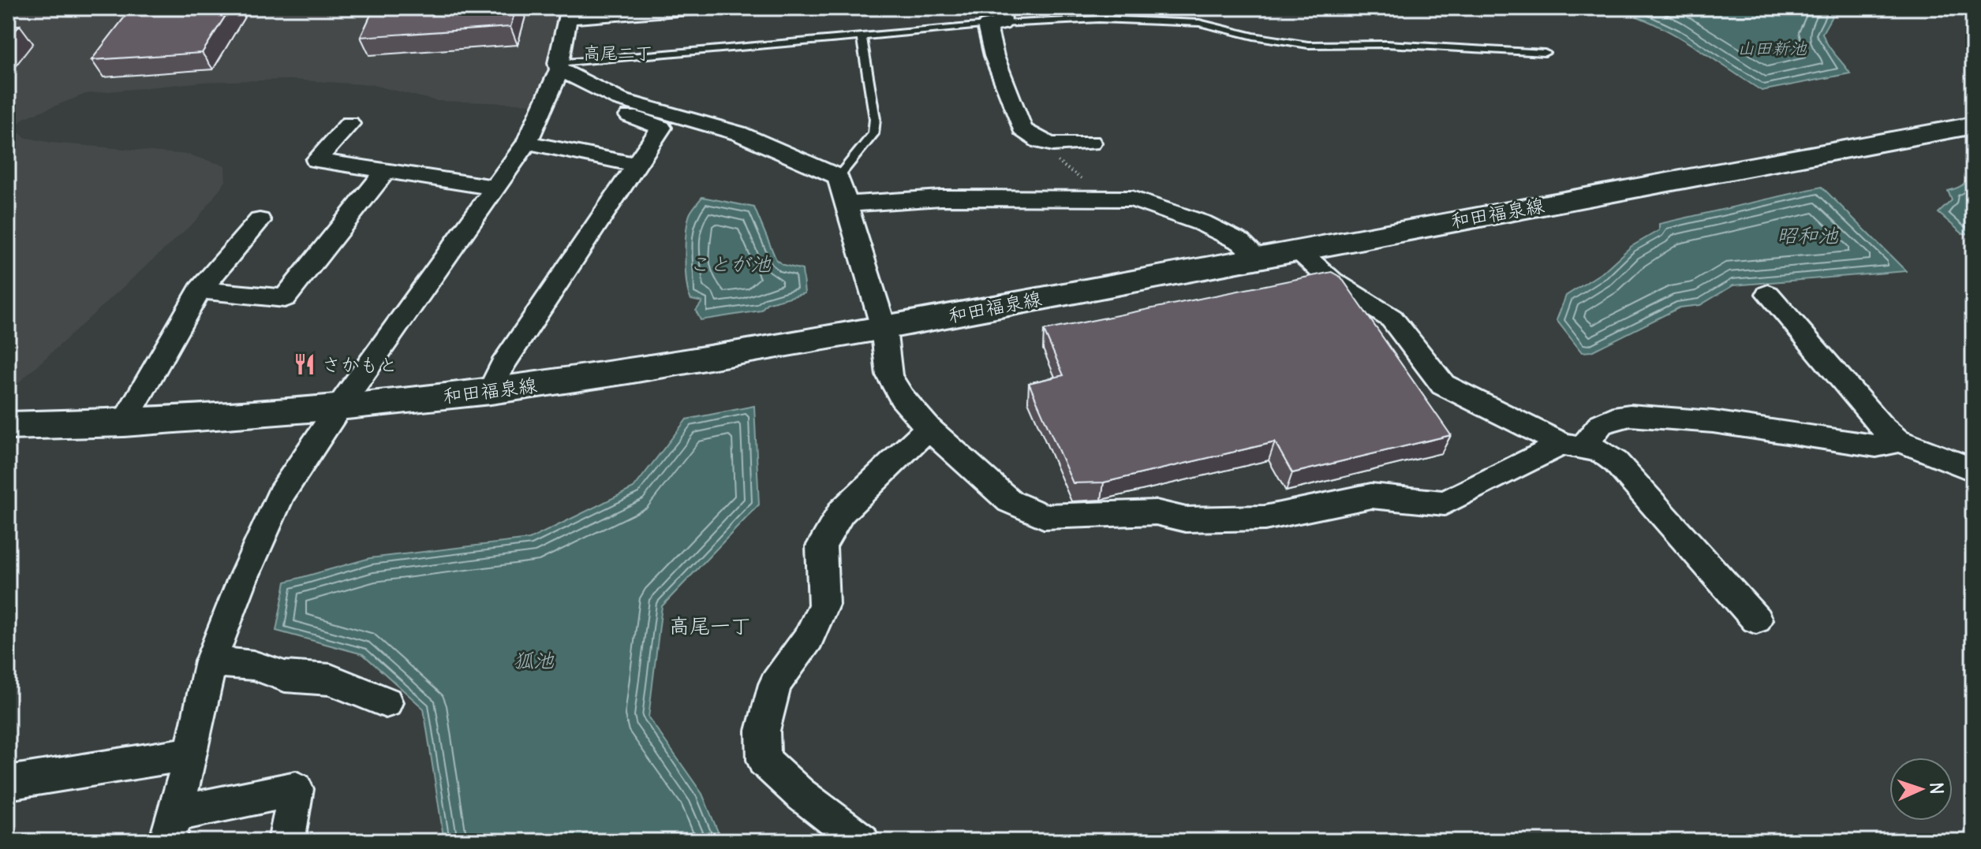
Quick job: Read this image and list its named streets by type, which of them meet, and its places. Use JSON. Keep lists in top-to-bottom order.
{
  "streets": {
    "main road": ["和田福泉線"]
  },
  "districts": ["高尾二丁", "高尾一丁"],
  "water": [
    "山田新池",
    "昭和池",
    "ことが池",
    "狐池"
  ],
  "places": {
    "restaurant": ["さかもと"]
  },
  "north": "right"
}
